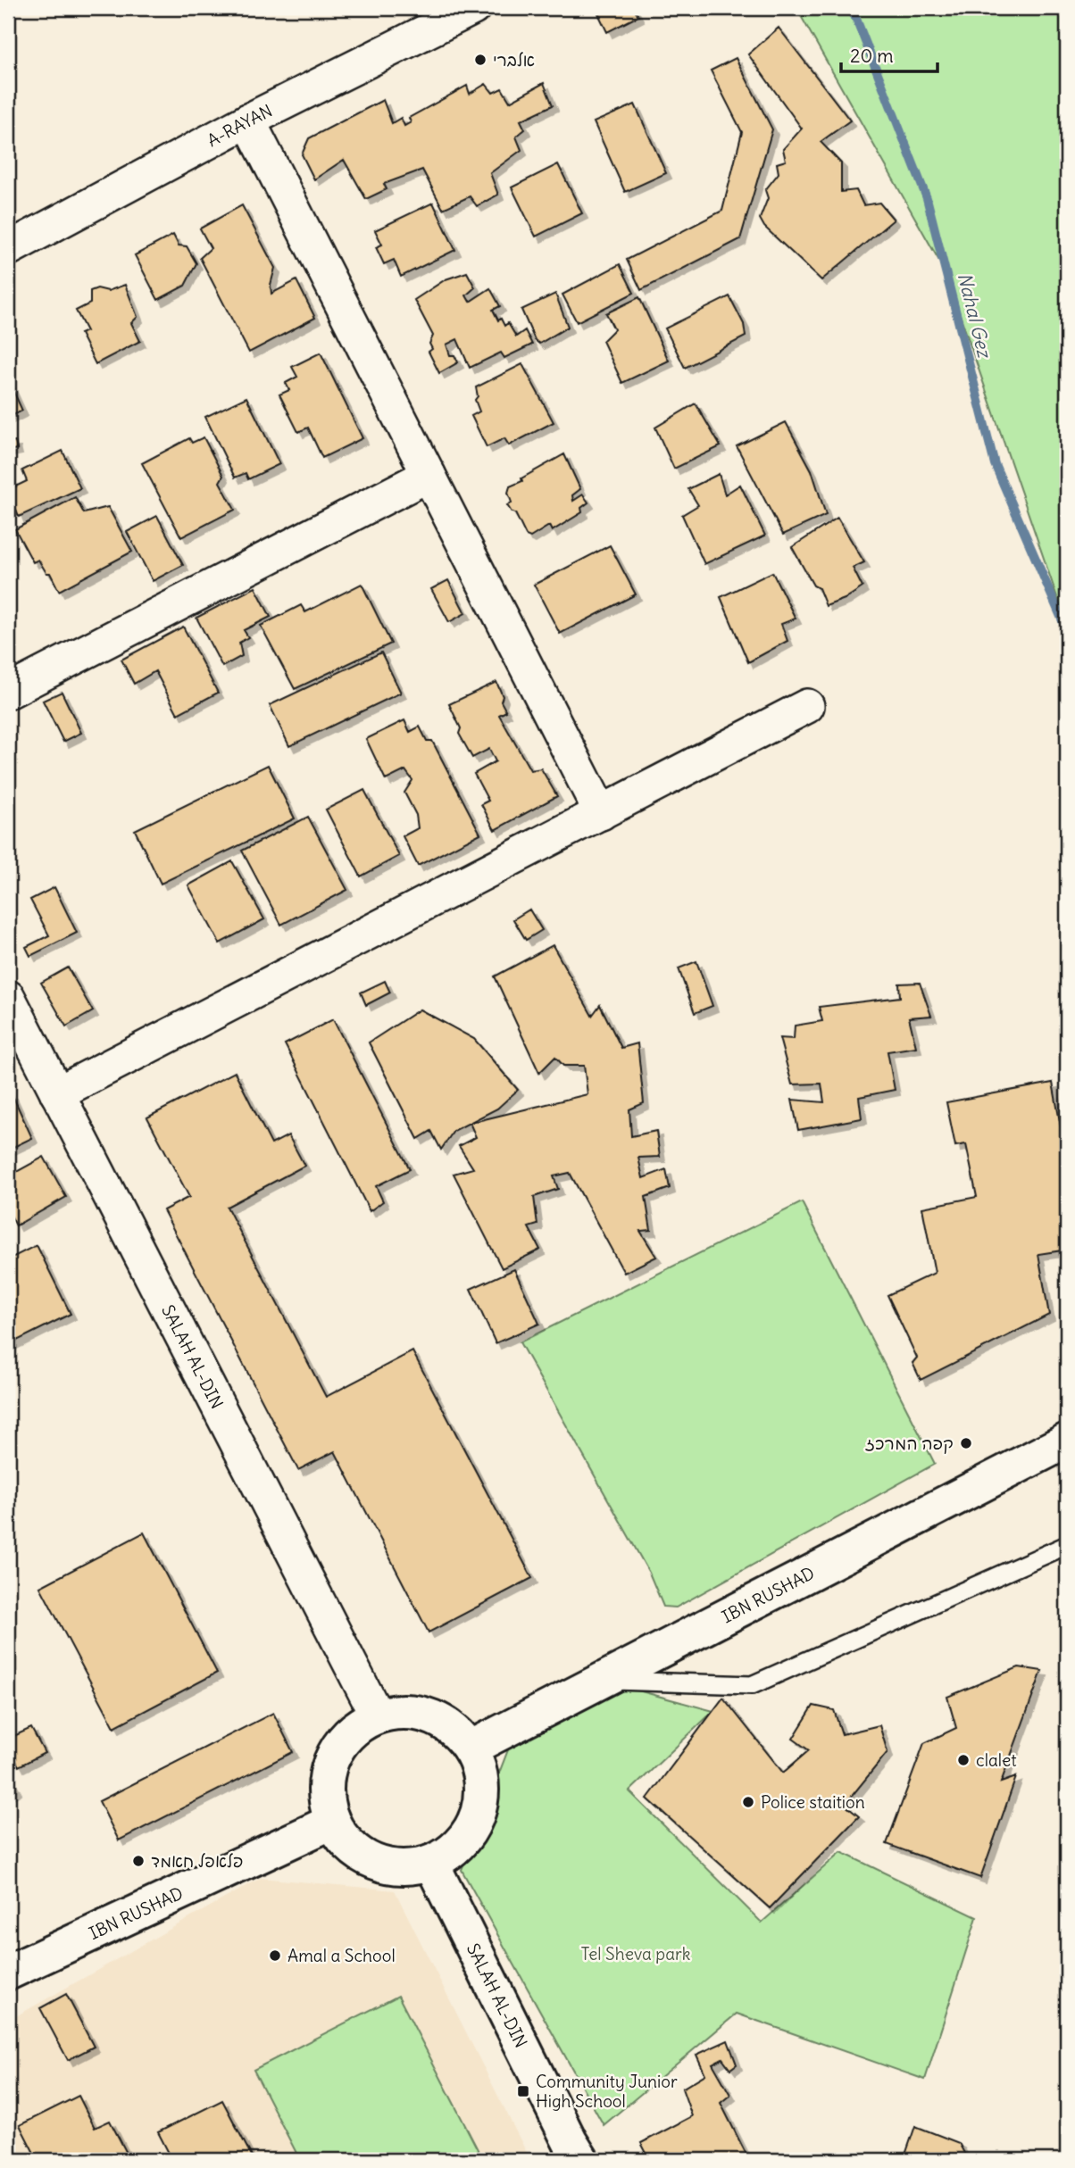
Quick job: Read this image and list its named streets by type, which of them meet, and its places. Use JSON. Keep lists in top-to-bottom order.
{
  "streets": {
    "street": ["A-RAYAN", "SALAH AL-DIN", "IBN RUSHAD"]
  },
  "crossings": [
    ["SALAH AL-DIN", "IBN RUSHAD"]
  ],
  "water": ["Nahal Gez"],
  "parks": ["Tel Sheva park"],
  "places": {
    "other": [
      "אלברי",
      "קפה המרכז",
      "clalet",
      "Police staition",
      "פלאפל חאמד",
      "Amal a School"
    ],
    "transit": ["Community Junior High School"]
  },
  "scale_bar": "20 m"
}
